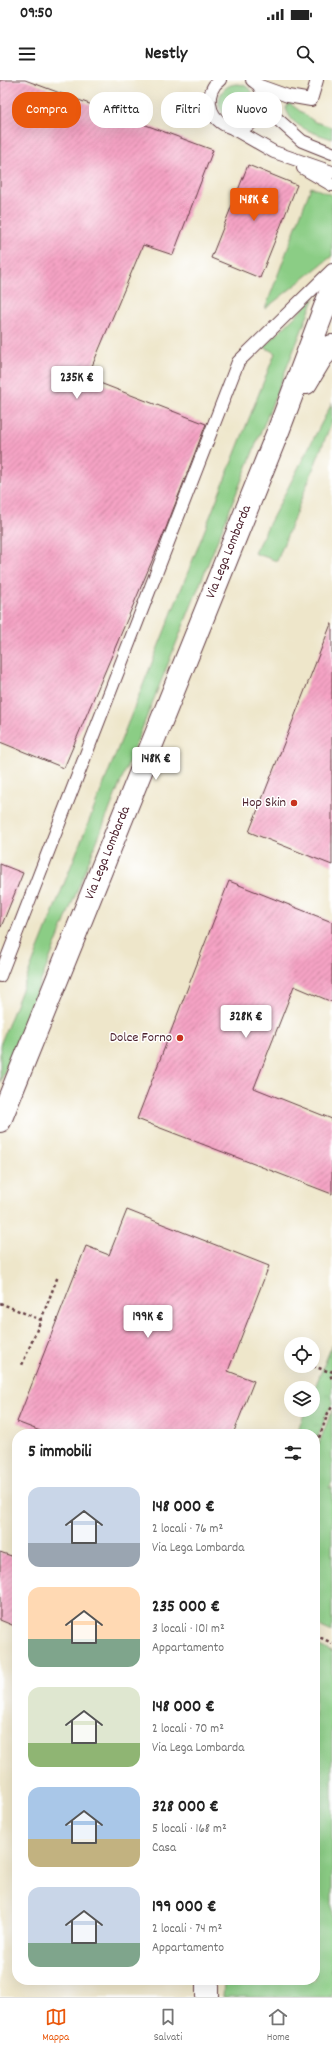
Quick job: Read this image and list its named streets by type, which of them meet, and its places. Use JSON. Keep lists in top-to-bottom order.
{
  "streets": {
    "street": ["Via Lega Lombarda"]
  },
  "places": ["Hop Skin", "Dolce Forno"],
  "page": {
    "status": "09:50",
    "header": "Nestly",
    "chip": [
      "Compra",
      "Affitta",
      "Filtri",
      "Nuovo"
    ],
    "price": [
      "148K €",
      "235K €",
      "148K €",
      "328K €",
      "199K €"
    ],
    "heading": "5 immobili",
    "list": [
      {
        "name": "148 000 €",
        "note": "2 locali · 76 m² · Via Lega Lombarda"
      },
      {
        "name": "235 000 €",
        "note": "3 locali · 101 m² · Appartamento"
      },
      {
        "name": "148 000 €",
        "note": "2 locali · 70 m² · Via Lega Lombarda"
      },
      {
        "name": "328 000 €",
        "note": "5 locali · 168 m² · Casa"
      },
      {
        "name": "199 000 €",
        "note": "2 locali · 74 m² · Appartamento"
      }
    ],
    "tabs": ["Mappa", "Salvati", "Home"]
  }
}
